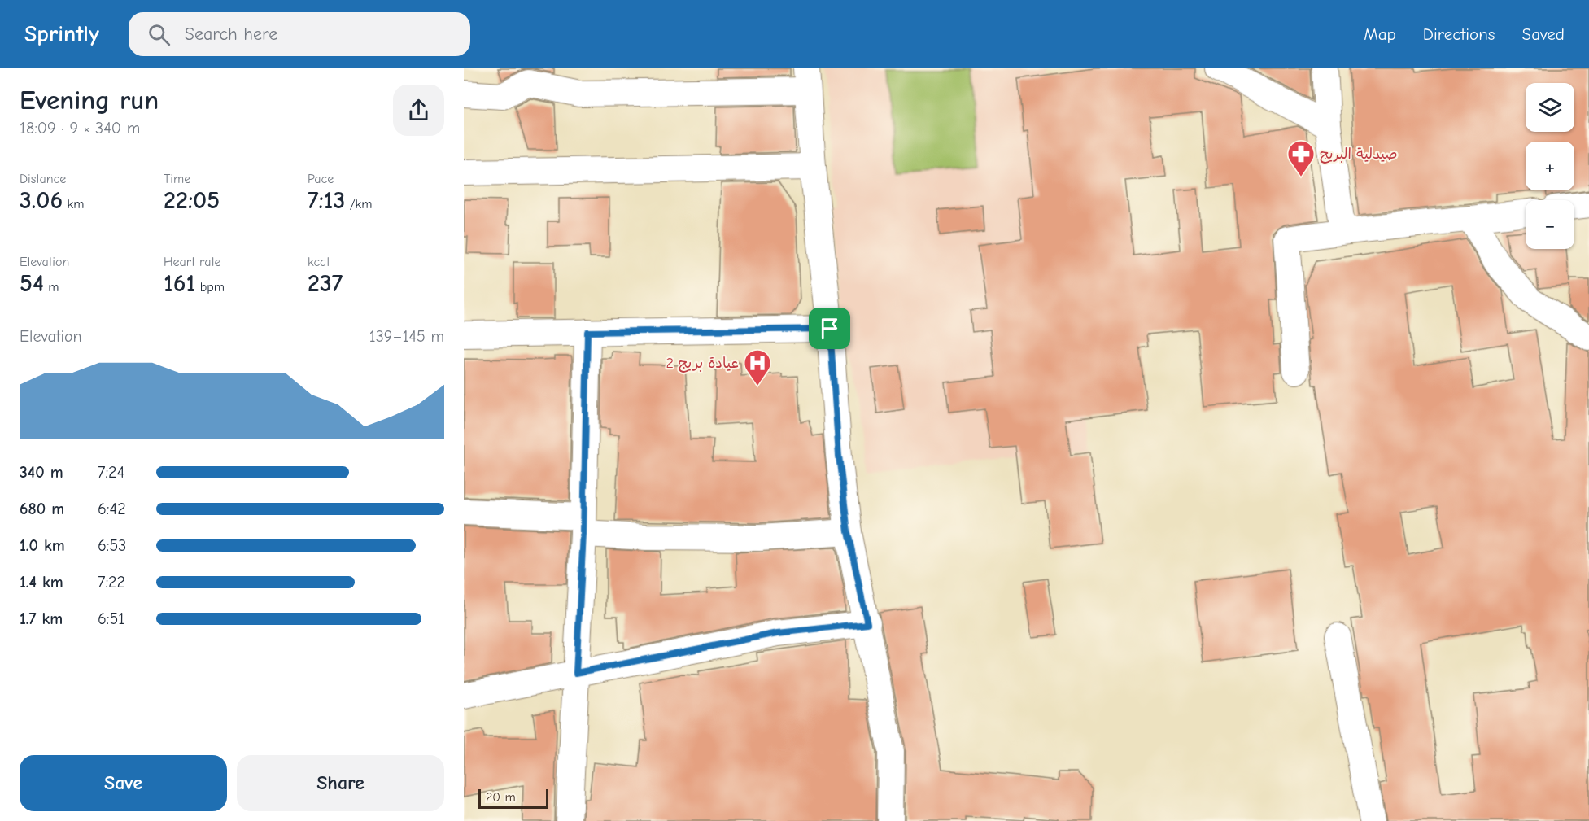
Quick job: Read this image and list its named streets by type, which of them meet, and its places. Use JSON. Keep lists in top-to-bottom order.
{
  "places": {
    "pharmacy": ["صيدلية البريج"],
    "hospital": ["عيادة بريج 2"]
  },
  "scale_bar": "20 m",
  "page": {
    "header": "Sprintly",
    "search": "Search here",
    "nav": ["Map", "Directions", "Saved"],
    "heading": ["Evening run", "18:09 · 9 × 340 m"],
    "map_buttons": ["+", "−"],
    "stats": [
      ["Distance", "3.06 km"],
      ["Time", "22:05"],
      ["Pace", "7:13 /km"],
      ["Elevation", "54 m"],
      ["Heart rate", "161 bpm"],
      ["kcal", "237"]
    ],
    "chart": ["Elevation", "139–145 m"],
    "list": [
      {
        "name": "340 m",
        "note": "7:24"
      },
      {
        "name": "680 m",
        "note": "6:42"
      },
      {
        "name": "1.0 km",
        "note": "6:53"
      },
      {
        "name": "1.4 km",
        "note": "7:22"
      },
      {
        "name": "1.7 km",
        "note": "6:51"
      }
    ],
    "buttons": ["Save", "Share"],
    "scale": "20 m"
  }
}
